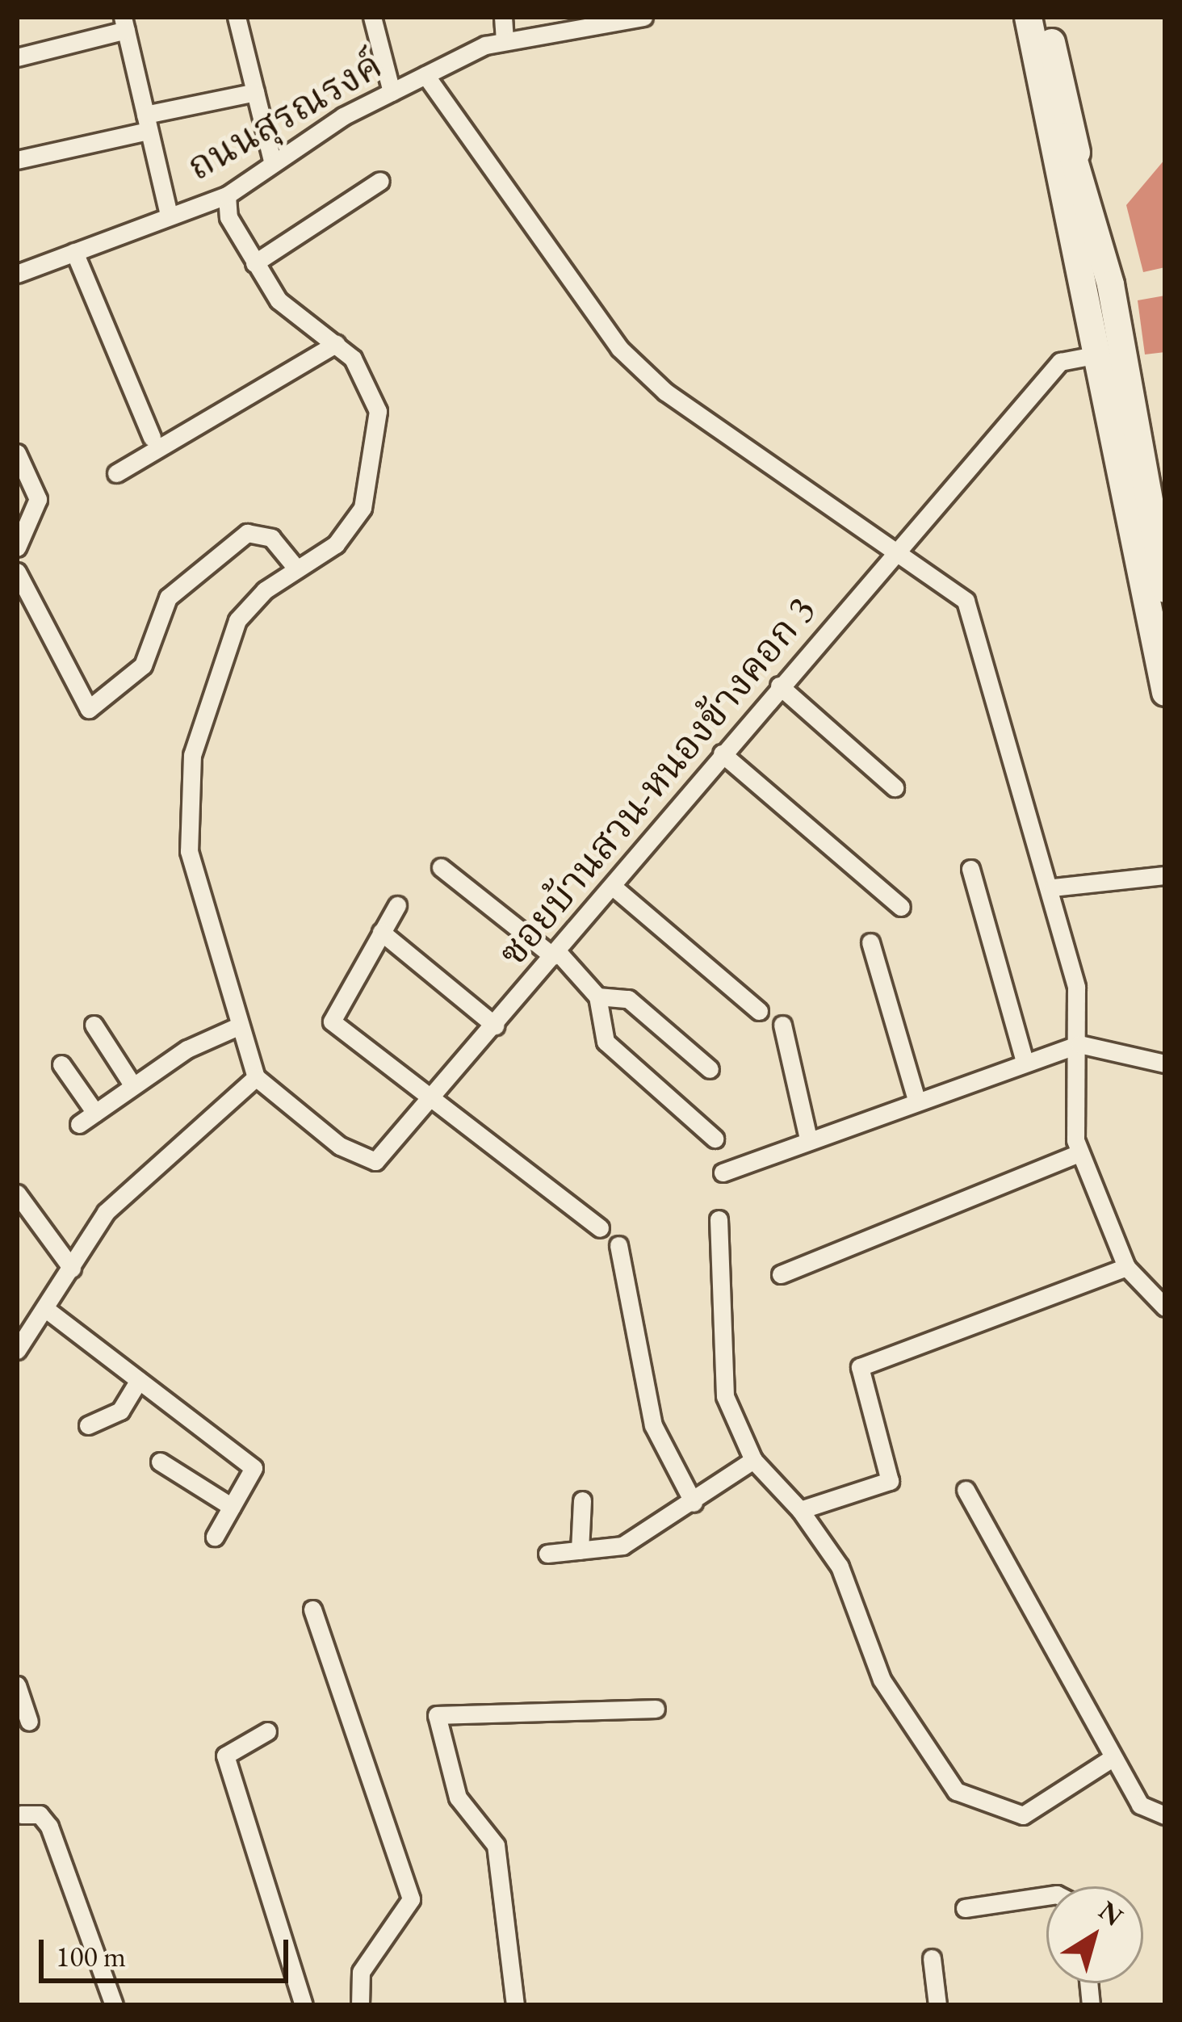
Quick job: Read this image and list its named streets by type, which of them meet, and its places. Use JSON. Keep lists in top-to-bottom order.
{
  "streets": {
    "street": ["ถนนสุรณรงค์", "ซอยบ้านสวน-หนองข้างคอก 3"]
  },
  "scale_bar": "100 m",
  "north": "top right"
}
